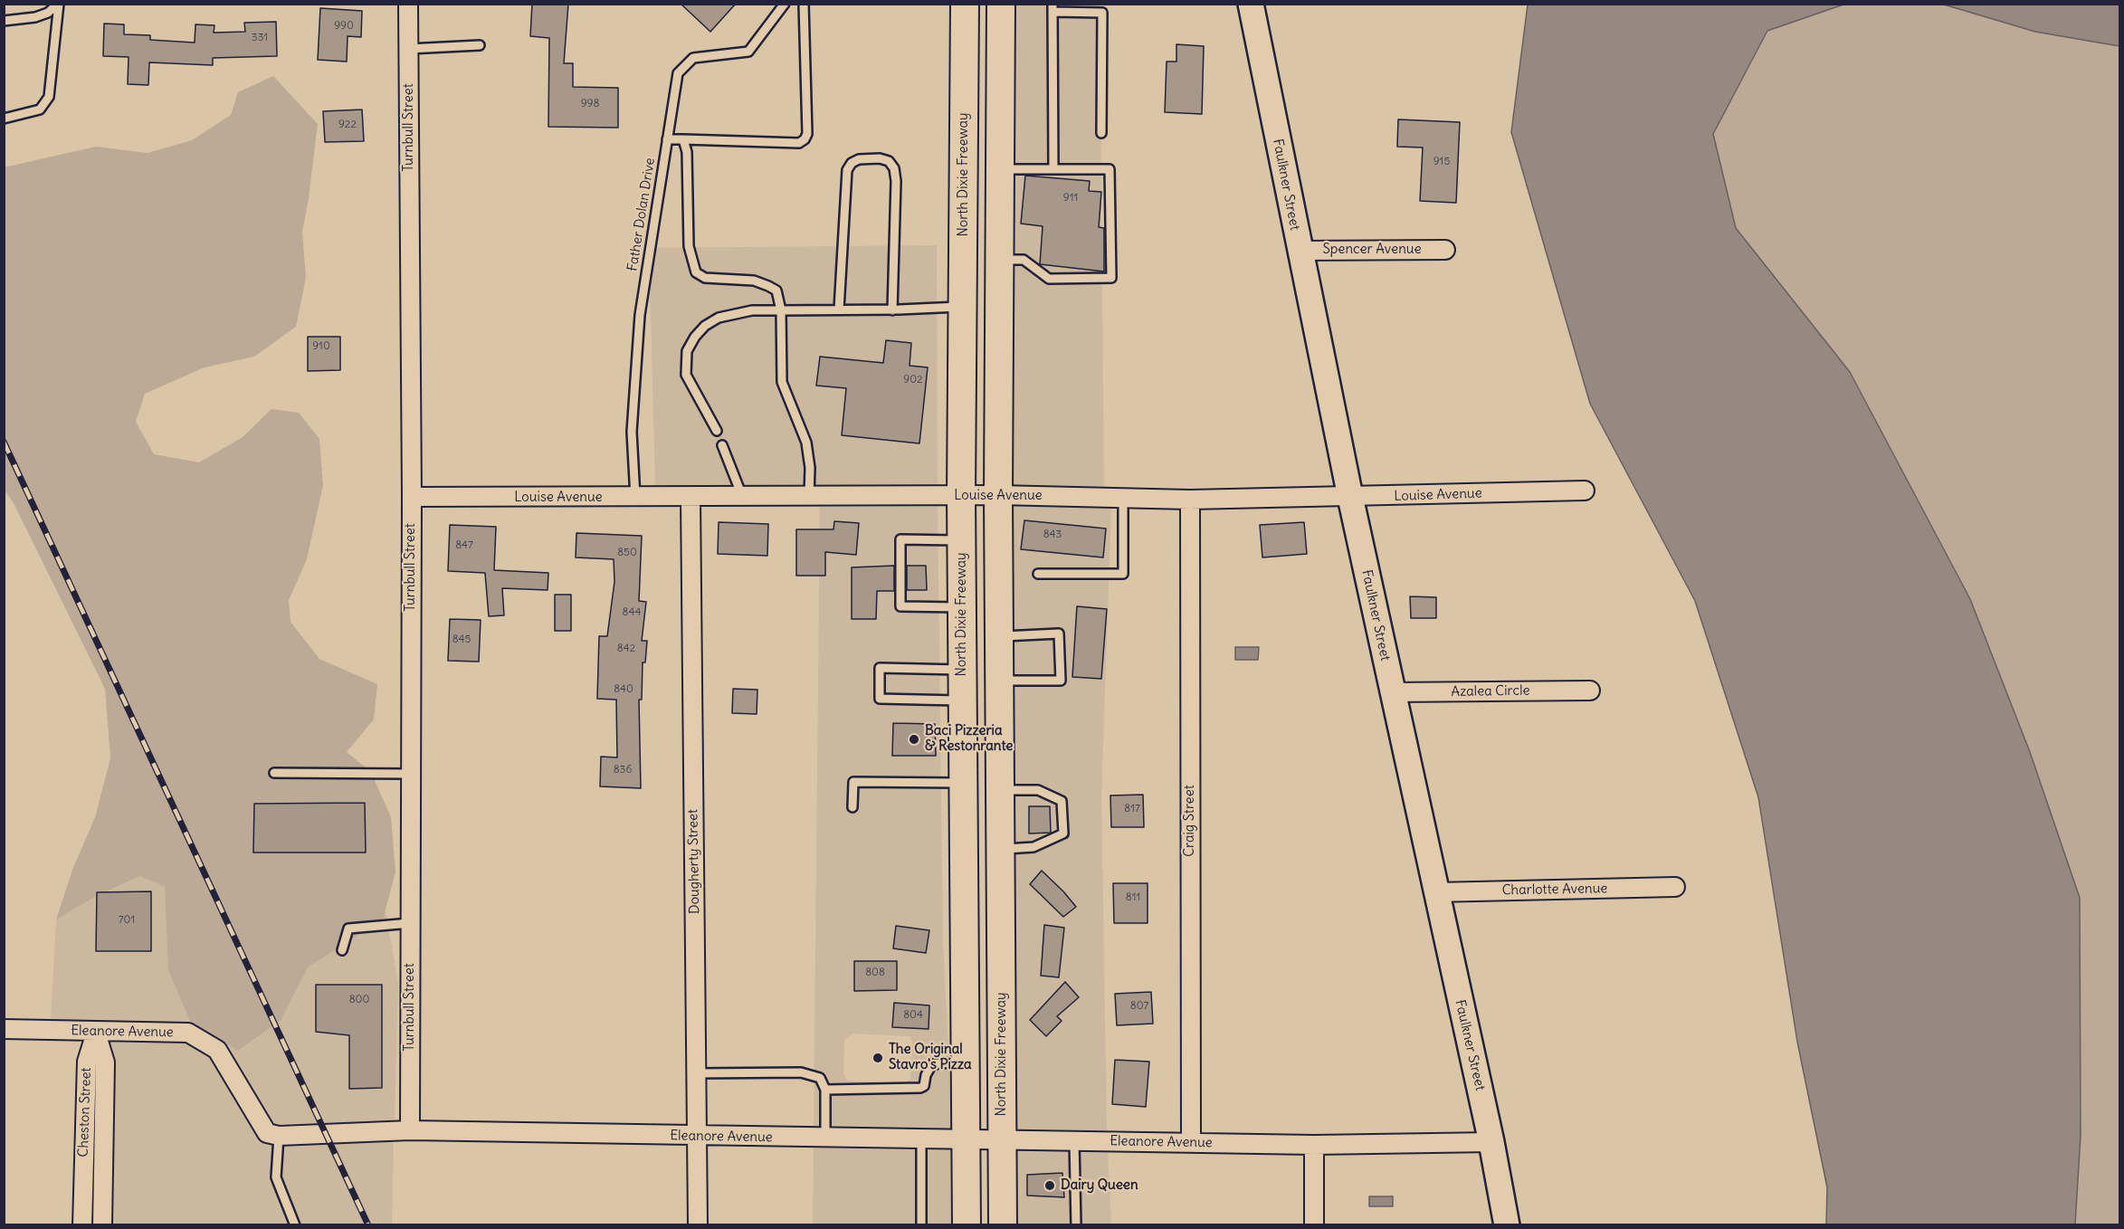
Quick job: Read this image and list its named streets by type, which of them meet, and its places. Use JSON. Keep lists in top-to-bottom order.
{
  "streets": {
    "main road": ["North Dixie Freeway"],
    "street": [
      "Turnbull Street",
      "Faulkner Street",
      "Spencer Avenue",
      "Louise Avenue",
      "Azalea Circle",
      "Craig Street",
      "Dougherty Street",
      "Charlotte Avenue",
      "Eleanore Avenue",
      "Cheston Street"
    ],
    "lane": ["Father Dolan Drive"]
  },
  "crossings": [
    ["Turnbull Street", "Louise Avenue"],
    ["Turnbull Street", "Eleanore Avenue"],
    ["North Dixie Freeway", "Louise Avenue"],
    ["North Dixie Freeway", "Eleanore Avenue"],
    ["Faulkner Street", "Spencer Avenue"],
    ["Faulkner Street", "Louise Avenue"],
    ["Faulkner Street", "Azalea Circle"],
    ["Faulkner Street", "Charlotte Avenue"],
    ["Faulkner Street", "Eleanore Avenue"],
    ["Father Dolan Drive", "Louise Avenue"],
    ["Louise Avenue", "Craig Street"],
    ["Louise Avenue", "Dougherty Street"],
    ["Craig Street", "Eleanore Avenue"],
    ["Dougherty Street", "Eleanore Avenue"],
    ["Eleanore Avenue", "Cheston Street"]
  ],
  "places": ["Baci Pizzeria & Restonrante", "The Original Stavro's Pizza", "Dairy Queen"],
  "house_numbers": [
    "990",
    "331",
    "998",
    "922",
    "915",
    "911",
    "910",
    "902",
    "843",
    "847",
    "850",
    "844",
    "845",
    "842",
    "840",
    "836",
    "817",
    "811",
    "701",
    "808",
    "800",
    "807",
    "804"
  ]
}
